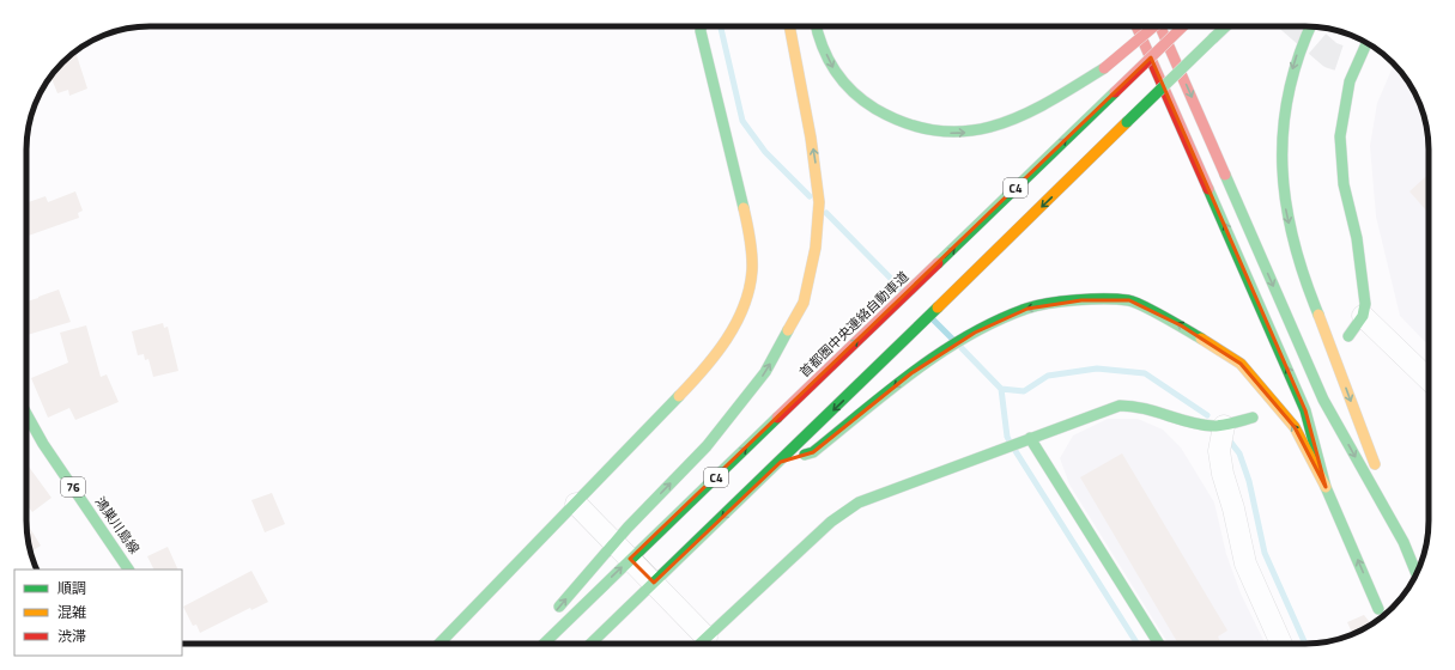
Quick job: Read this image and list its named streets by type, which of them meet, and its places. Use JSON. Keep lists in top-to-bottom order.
{
  "streets": {
    "main road": [
      "C4",
      "首都圏中央連絡自動車道",
      "76",
      "鴻巣川島線"
    ]
  },
  "legend": ["順調", "混雑", "渋滞"]
}
